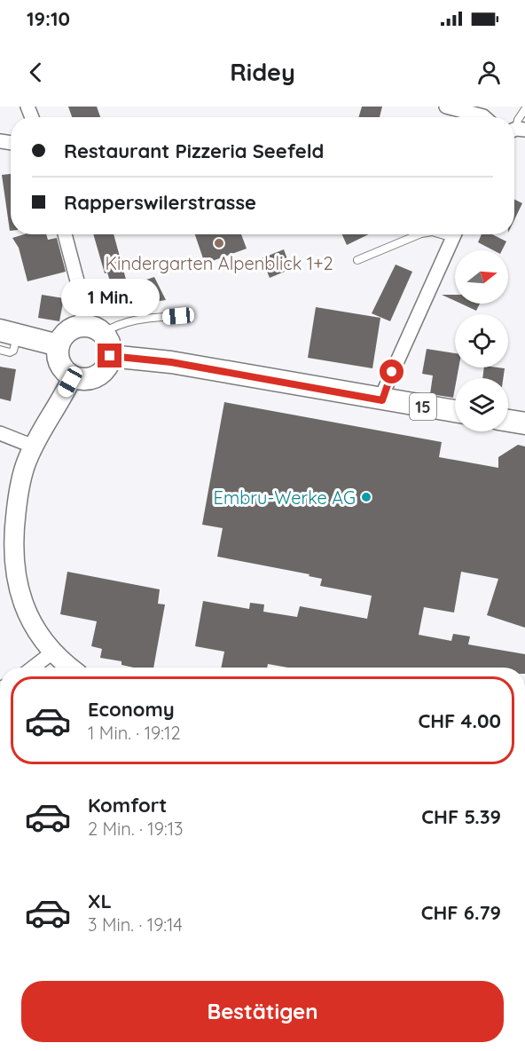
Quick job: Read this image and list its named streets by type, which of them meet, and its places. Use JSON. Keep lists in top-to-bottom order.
{
  "streets": {
    "main road": ["15"]
  },
  "places": ["Kindergarten Alpenblick 1+2", "Embru-Werke AG"],
  "north": "right",
  "page": {
    "status": "19:10",
    "header": "Ridey",
    "banner": ["Restaurant Pizzeria Seefeld", "Rapperswilerstrasse"],
    "bubble": "1 Min.",
    "list": [
      {
        "name": "Economy",
        "note": "1 Min. · 19:12",
        "value": "CHF 4.00"
      },
      {
        "name": "Komfort",
        "note": "2 Min. · 19:13",
        "value": "CHF 5.39"
      },
      {
        "name": "XL",
        "note": "3 Min. · 19:14",
        "value": "CHF 6.79"
      }
    ],
    "buttons": "Bestätigen"
  }
}
